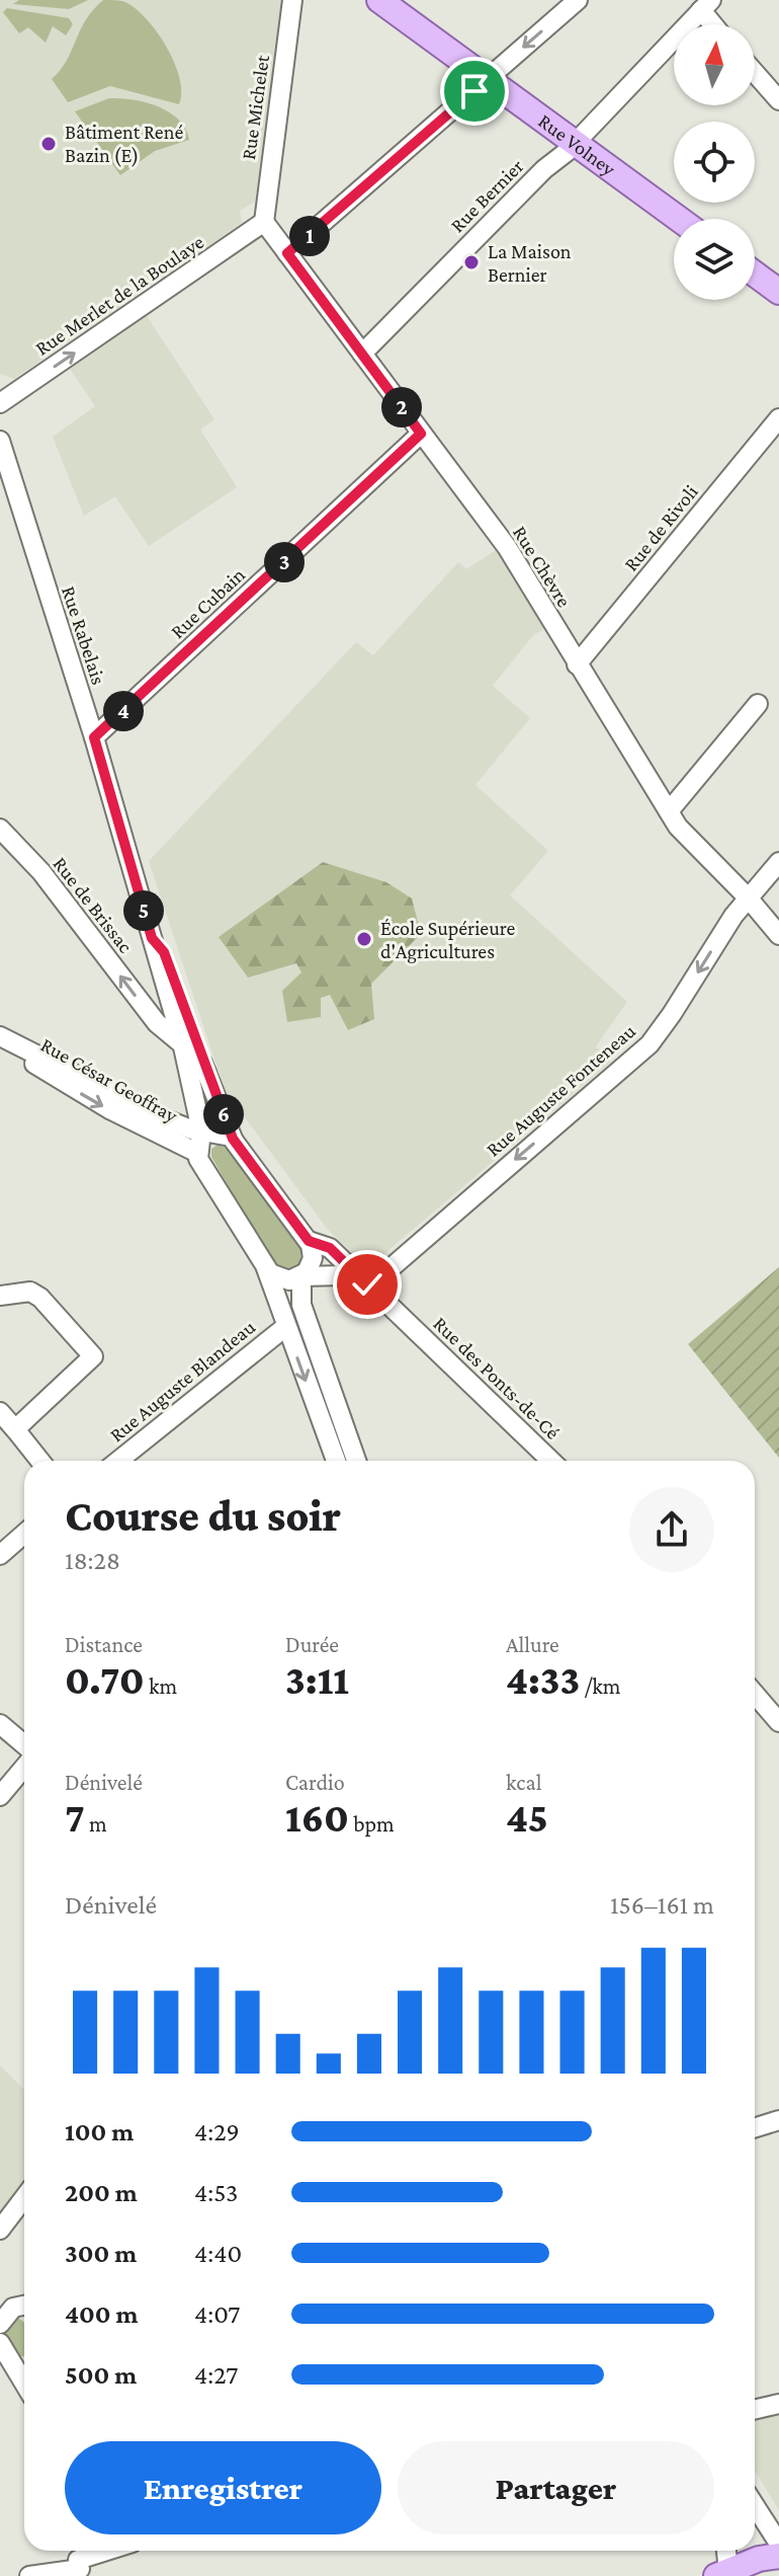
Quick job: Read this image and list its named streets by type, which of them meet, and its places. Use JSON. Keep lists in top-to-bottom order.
{
  "streets": {
    "main road": ["Rue Volney"],
    "street": [
      "Rue Michelet",
      "Rue Bernier",
      "Rue Merlet de la Boulaye",
      "Rue de Rivoli",
      "Rue Chèvre",
      "Rue Cubain",
      "Rue Rabelais",
      "Rue de Brissac",
      "Rue César Geoffray",
      "Rue Auguste Fonteneau",
      "Rue des Ponts-de-Cé",
      "Rue Auguste Blandeau"
    ]
  },
  "crossings": [
    ["Rue Michelet", "Rue Merlet de la Boulaye"],
    ["Rue Michelet", "Rue Chèvre"],
    ["Rue Volney", "Rue Bernier"],
    ["Rue Bernier", "Rue Chèvre"],
    ["Rue Merlet de la Boulaye", "Rue Chèvre"],
    ["Rue de Rivoli", "Rue Chèvre"],
    ["Rue Chèvre", "Rue Cubain"],
    ["Rue Chèvre", "Rue Auguste Fonteneau"],
    ["Rue Cubain", "Rue Rabelais"],
    ["Rue Rabelais", "Rue de Brissac"],
    ["Rue Rabelais", "Rue César Geoffray"],
    ["Rue Rabelais", "Rue des Ponts-de-Cé"],
    ["Rue Auguste Fonteneau", "Rue des Ponts-de-Cé"]
  ],
  "one_way": ["Rue Merlet de la Boulaye", "Rue de Brissac", "Rue Auguste Fonteneau"],
  "places": ["Bâtiment René Bazin (E)", "La Maison Bernier", "École Supérieure d'Agricultures"],
  "north": "top",
  "page": {
    "pins": [
      "1",
      "2",
      "3",
      "4",
      "5",
      "6"
    ],
    "heading": ["Course du soir", "18:28"],
    "stats": [
      ["Distance", "0.70 km"],
      ["Durée", "3:11"],
      ["Allure", "4:33 /km"],
      ["Dénivelé", "7 m"],
      ["Cardio", "160 bpm"],
      ["kcal", "45"]
    ],
    "chart": ["Dénivelé", "156–161 m"],
    "list": [
      {
        "name": "100 m",
        "note": "4:29"
      },
      {
        "name": "200 m",
        "note": "4:53"
      },
      {
        "name": "300 m",
        "note": "4:40"
      },
      {
        "name": "400 m",
        "note": "4:07"
      },
      {
        "name": "500 m",
        "note": "4:27"
      }
    ],
    "buttons": ["Enregistrer", "Partager"]
  }
}
